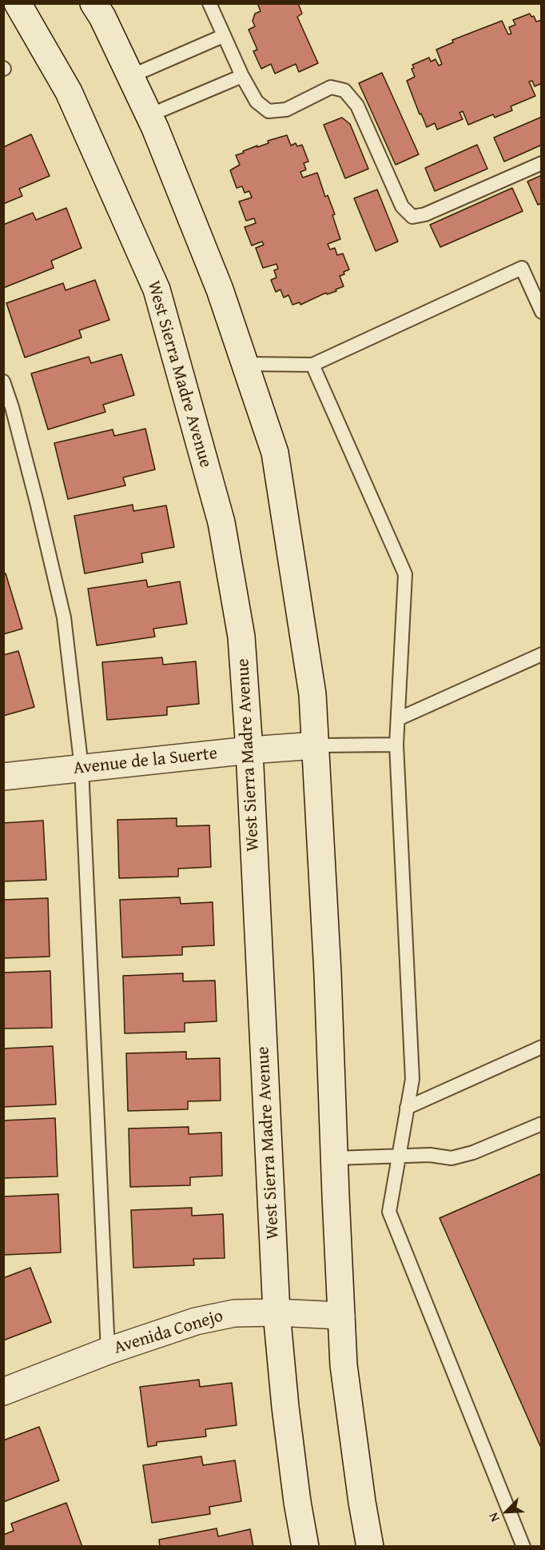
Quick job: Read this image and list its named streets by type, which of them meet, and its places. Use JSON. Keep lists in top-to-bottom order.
{
  "streets": {
    "street": ["West Sierra Madre Avenue", "Avenue de la Suerte", "Avenida Conejo"]
  },
  "crossings": [
    ["West Sierra Madre Avenue", "Avenue de la Suerte"],
    ["West Sierra Madre Avenue", "Avenida Conejo"]
  ],
  "north": "bottom left"
}
